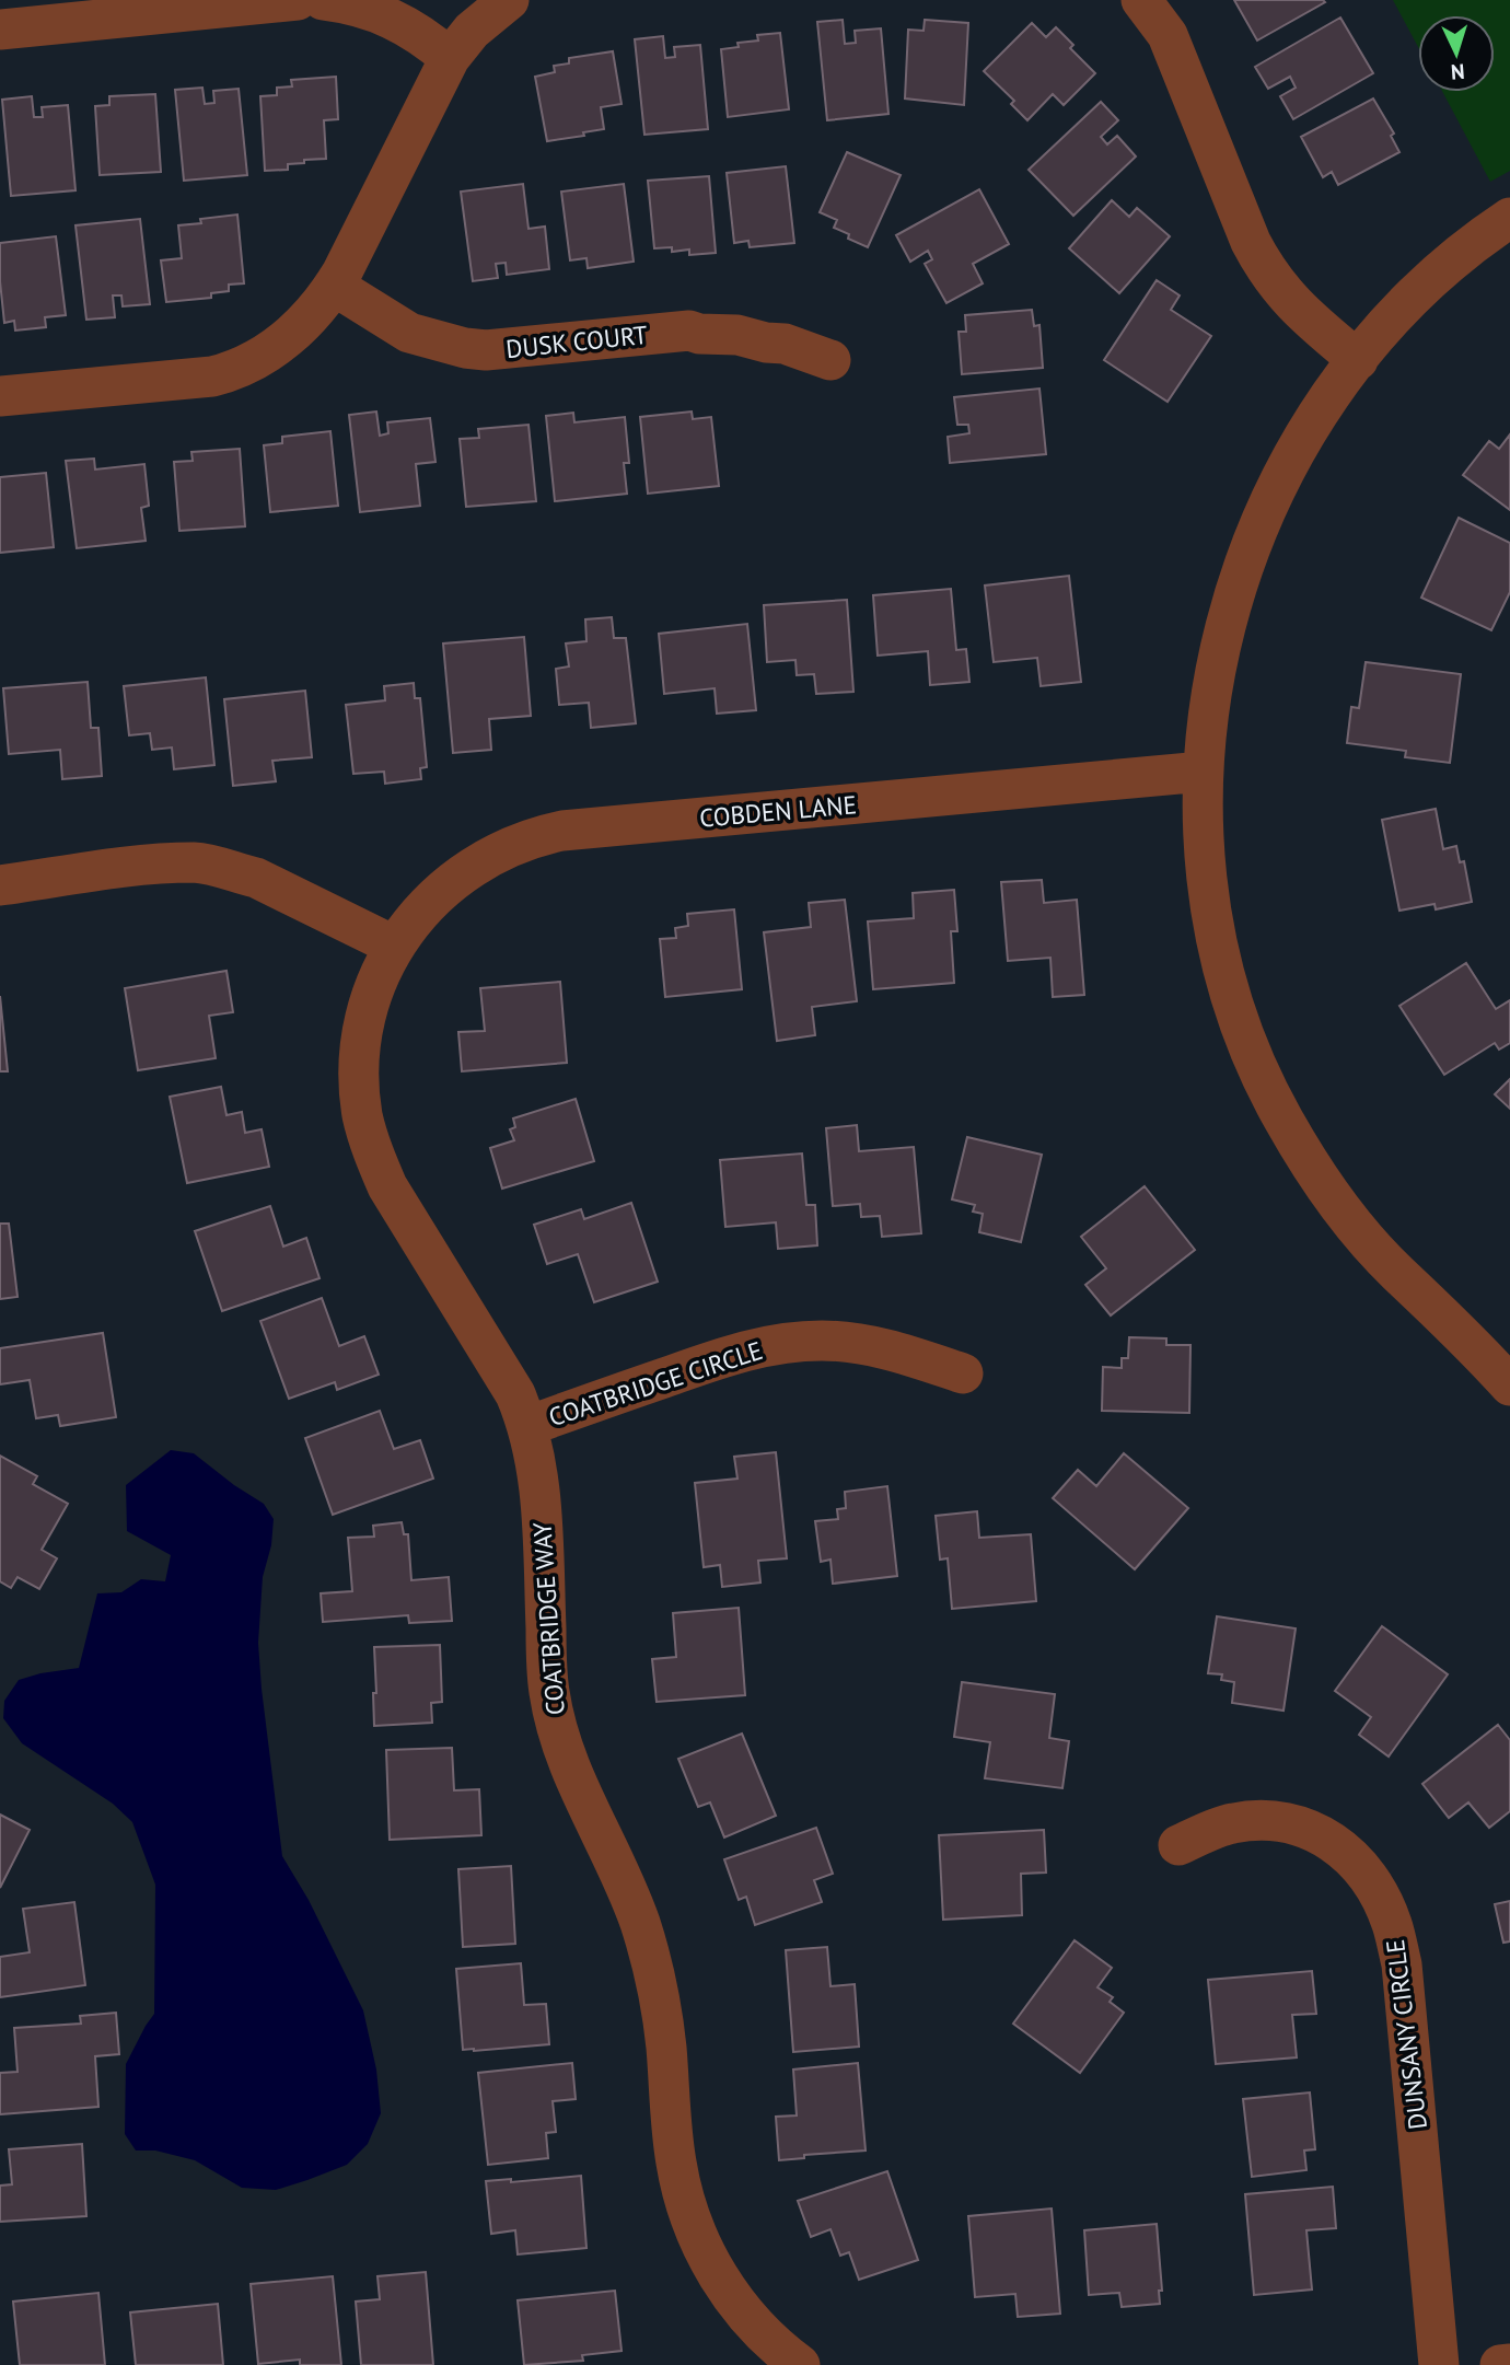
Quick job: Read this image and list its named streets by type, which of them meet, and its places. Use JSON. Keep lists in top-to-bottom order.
{
  "streets": {
    "street": [
      "DUSK COURT",
      "COBDEN LANE",
      "COATBRIDGE CIRCLE",
      "COATBRIDGE WAY",
      "DUNSANY CIRCLE"
    ]
  },
  "crossings": [
    ["COBDEN LANE", "COATBRIDGE WAY"],
    ["COATBRIDGE CIRCLE", "COATBRIDGE WAY"]
  ],
  "north": "bottom"
}
